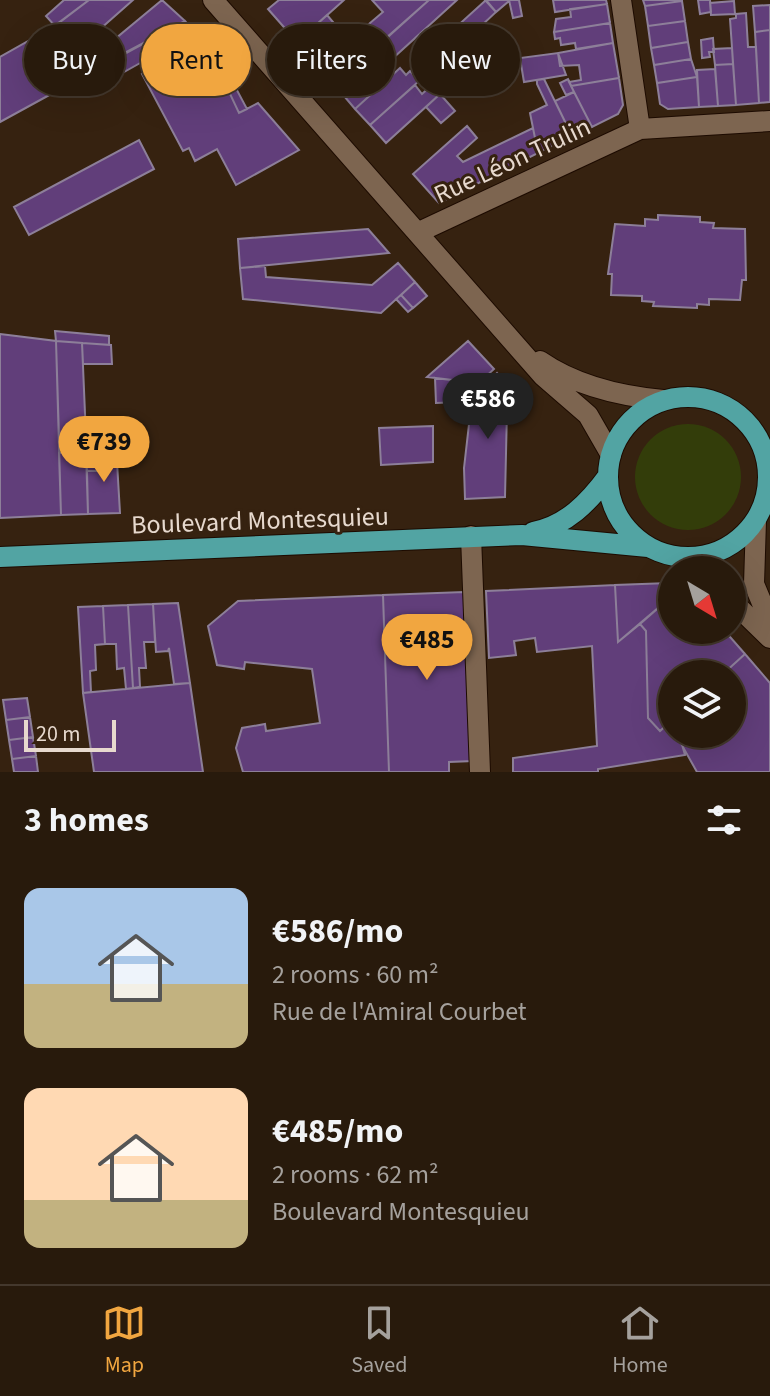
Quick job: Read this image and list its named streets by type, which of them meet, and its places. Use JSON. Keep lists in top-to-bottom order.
{
  "streets": {
    "main road": ["Boulevard Montesquieu"],
    "street": ["Rue Léon Trulin"]
  },
  "scale_bar": "20 m",
  "north": "bottom right",
  "page": {
    "chip": [
      "Buy",
      "Rent",
      "Filters",
      "New"
    ],
    "price": ["€586", "€739", "€485"],
    "scale": "20 m",
    "heading": "3 homes",
    "list": [
      {
        "name": "€586/mo",
        "note": "2 rooms · 60 m² · Rue de l'Amiral Courbet"
      },
      {
        "name": "€485/mo",
        "note": "2 rooms · 62 m² · Boulevard Montesquieu"
      }
    ],
    "tabs": ["Map", "Saved", "Home"]
  }
}
